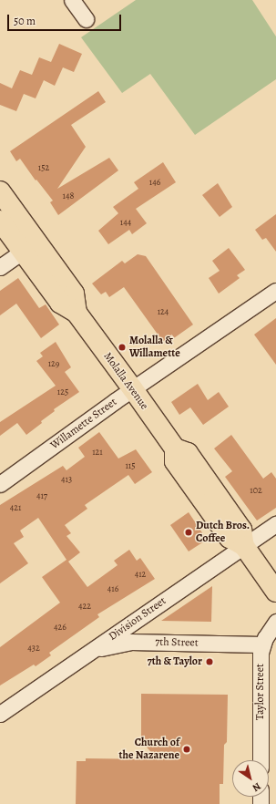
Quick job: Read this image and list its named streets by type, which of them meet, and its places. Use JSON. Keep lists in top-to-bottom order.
{
  "streets": {
    "main road": ["Molalla Avenue"],
    "street": [
      "Willamette Street",
      "Division Street",
      "7th Street",
      "Taylor Street"
    ]
  },
  "crossings": [
    ["Molalla Avenue", "Willamette Street"],
    ["Molalla Avenue", "Division Street"],
    ["Division Street", "7th Street"],
    ["7th Street", "Taylor Street"]
  ],
  "places": [
    "Molalla & Willamette",
    "Dutch Bros. Coffee",
    "7th & Taylor",
    "Church of the Nazarene"
  ],
  "house_numbers": [
    "152",
    "146",
    "148",
    "144",
    "124",
    "129",
    "125",
    "121",
    "115",
    "413",
    "102",
    "417",
    "421",
    "412",
    "416",
    "422",
    "426",
    "432"
  ],
  "scale_bar": "50 m",
  "north": "bottom right"
}
